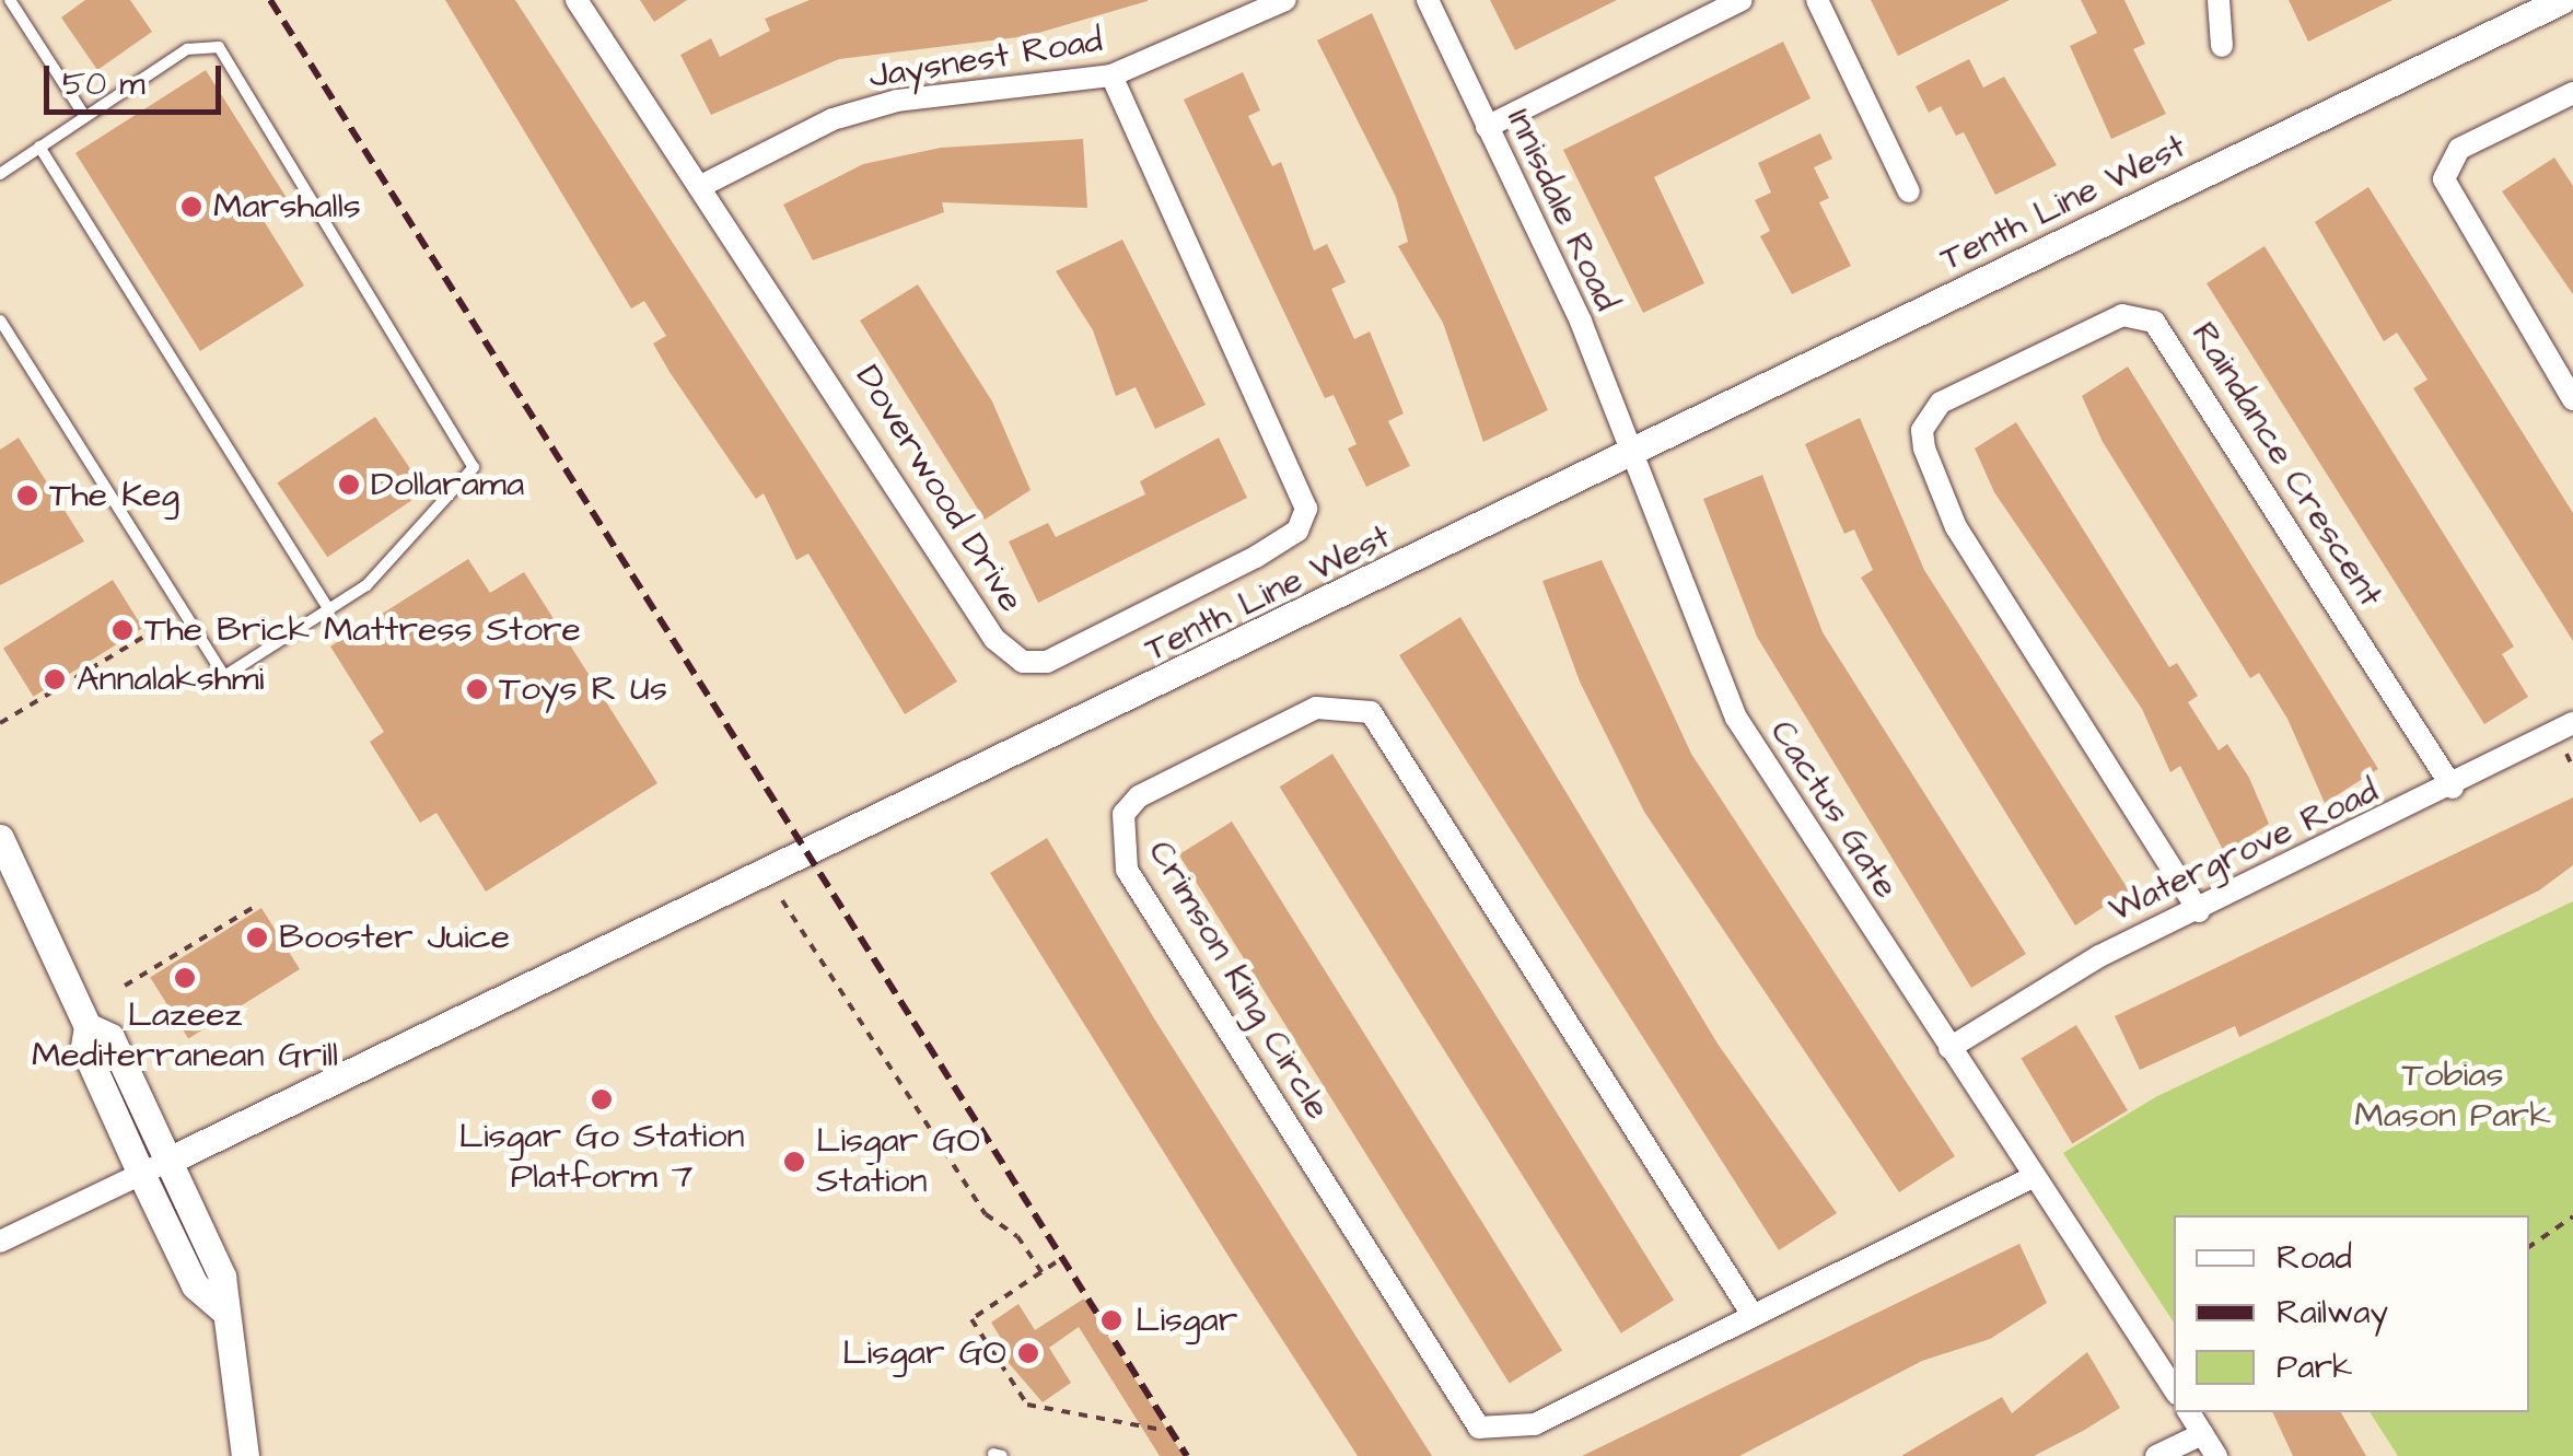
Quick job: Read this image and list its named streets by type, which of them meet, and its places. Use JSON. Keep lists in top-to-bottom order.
{
  "streets": {
    "street": [
      "Jaysnest Road",
      "Tenth Line West",
      "Innisdale Road",
      "Raindance Crescent",
      "Doverwood Drive",
      "Cactus Gate",
      "Watergrove Road",
      "Crimson King Circle"
    ]
  },
  "crossings": [
    ["Jaysnest Road", "Doverwood Drive"],
    ["Tenth Line West", "Innisdale Road"],
    ["Tenth Line West", "Cactus Gate"],
    ["Innisdale Road", "Cactus Gate"],
    ["Raindance Crescent", "Watergrove Road"],
    ["Cactus Gate", "Watergrove Road"]
  ],
  "parks": ["Tobias Mason Park"],
  "places": [
    "Marshalls",
    "Dollarama",
    "The Keg",
    "The Brick Mattress Store",
    "Annalakshmi",
    "Toys R Us",
    "Booster Juice",
    "Lazeez Mediterranean Grill",
    "Lisgar Go Station Platform 7",
    "Lisgar GO Station",
    "Lisgar",
    "Lisgar GO"
  ],
  "legend": ["Road", "Railway", "Park"],
  "scale_bar": "50 m"
}
